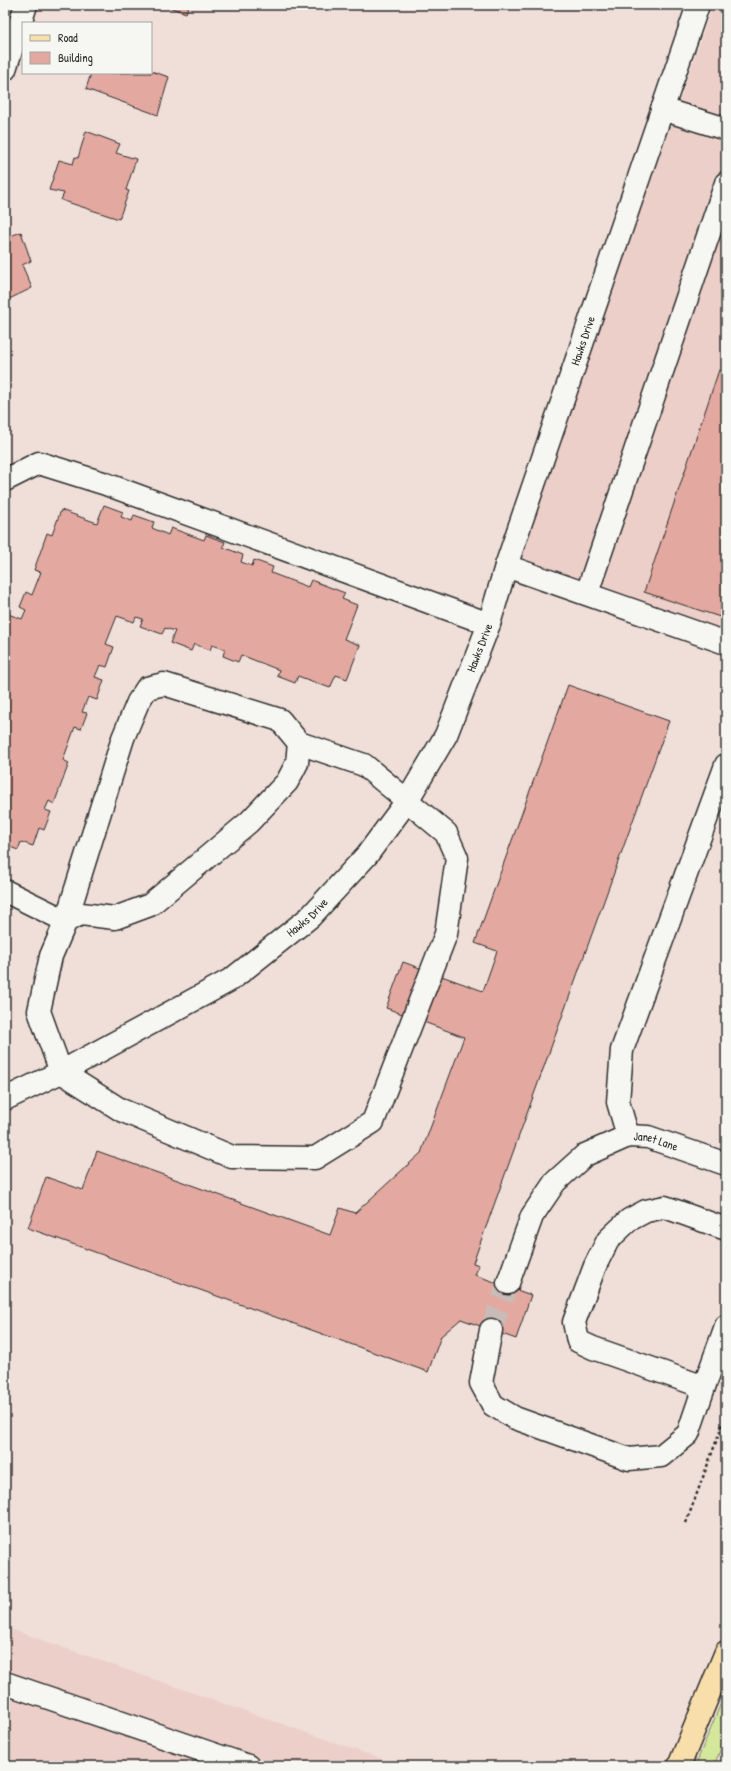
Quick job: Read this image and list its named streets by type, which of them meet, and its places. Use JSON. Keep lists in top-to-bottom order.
{
  "streets": {
    "street": ["Hawks Drive", "Janet Lane"]
  },
  "legend": ["Road", "Building"]
}
